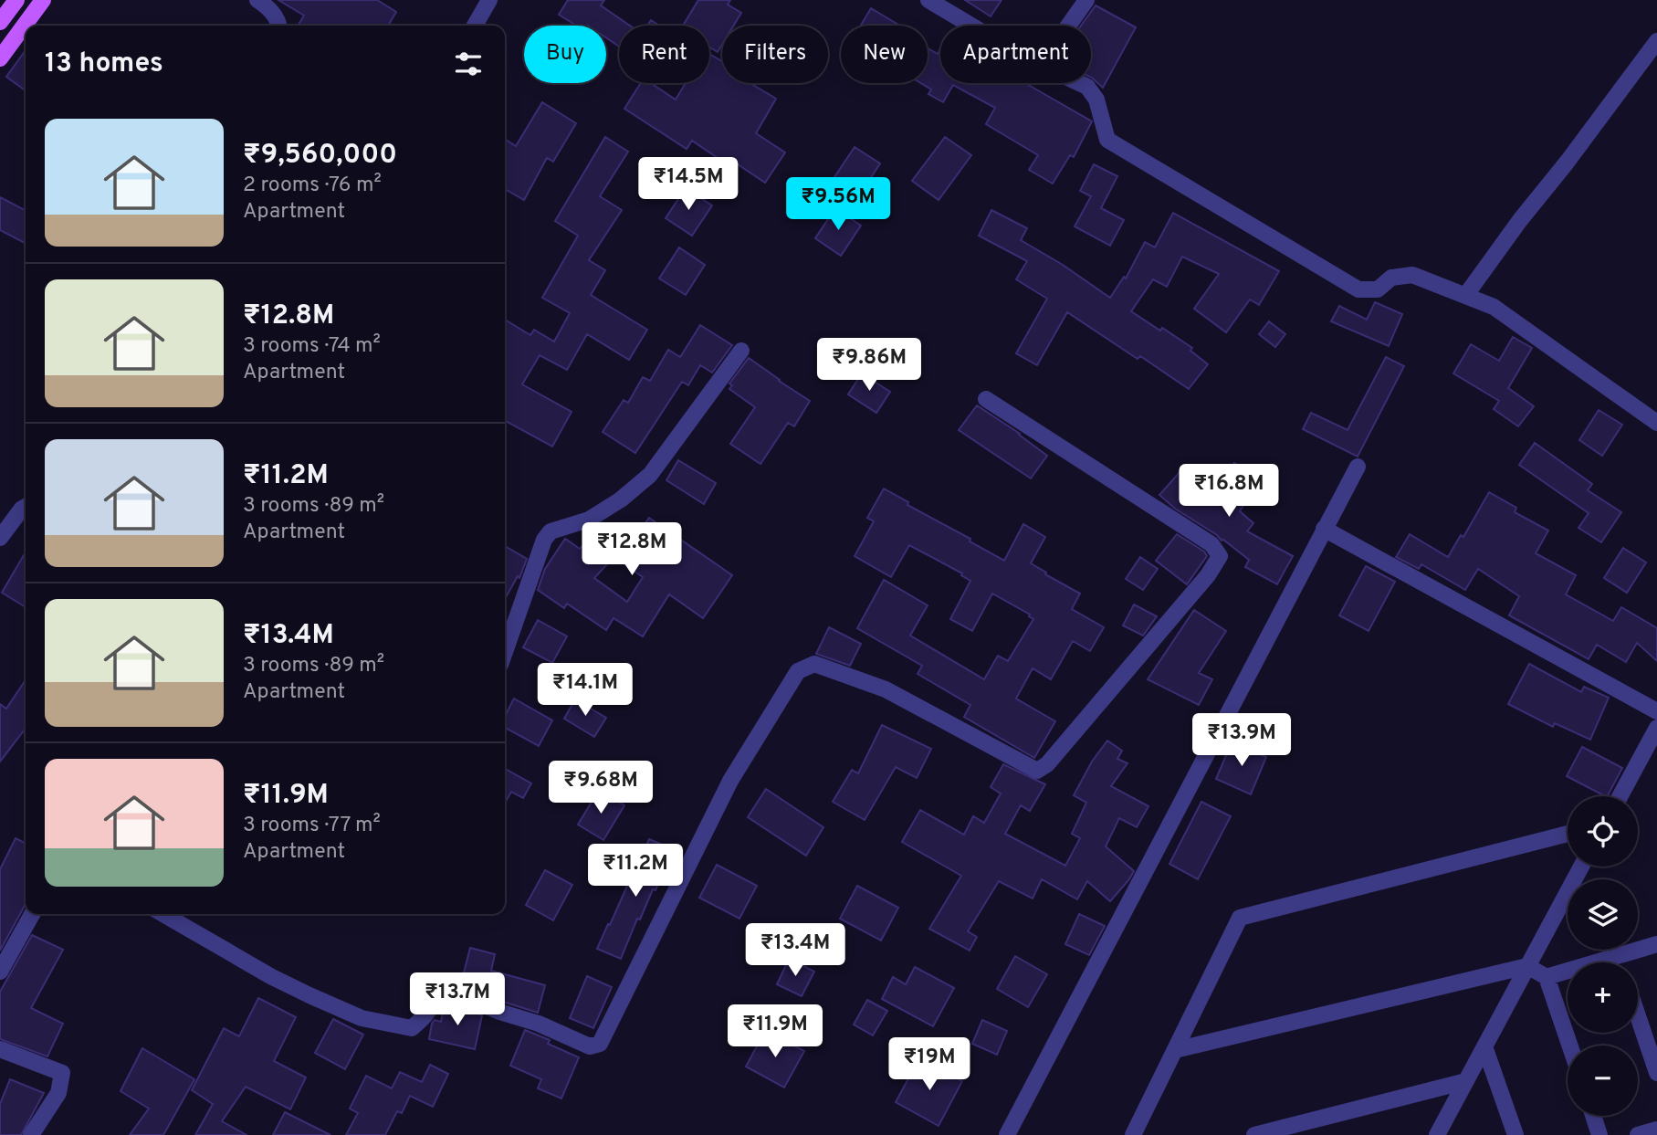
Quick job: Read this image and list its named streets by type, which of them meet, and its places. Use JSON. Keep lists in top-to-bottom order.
{
  "page": {
    "chip": [
      "Buy",
      "Rent",
      "Filters",
      "New",
      "Apartment"
    ],
    "heading": "13 homes",
    "list": [
      {
        "name": "₹9,560,000",
        "note": "2 rooms · 76 m² · Apartment"
      },
      {
        "name": "₹12.8M",
        "note": "3 rooms · 74 m² · Apartment"
      },
      {
        "name": "₹11.2M",
        "note": "3 rooms · 89 m² · Apartment"
      },
      {
        "name": "₹13.4M",
        "note": "3 rooms · 89 m² · Apartment"
      },
      {
        "name": "₹11.9M",
        "note": "3 rooms · 77 m² · Apartment"
      }
    ],
    "price": [
      "₹14.5M",
      "₹9.56M",
      "₹9.86M",
      "₹16.8M",
      "₹12.8M",
      "₹14.1M",
      "₹13.9M",
      "₹9.68M",
      "₹11.2M",
      "₹13.4M",
      "₹13.7M",
      "₹11.9M",
      "₹19M"
    ],
    "map_buttons": ["+", "−"]
  }
}
